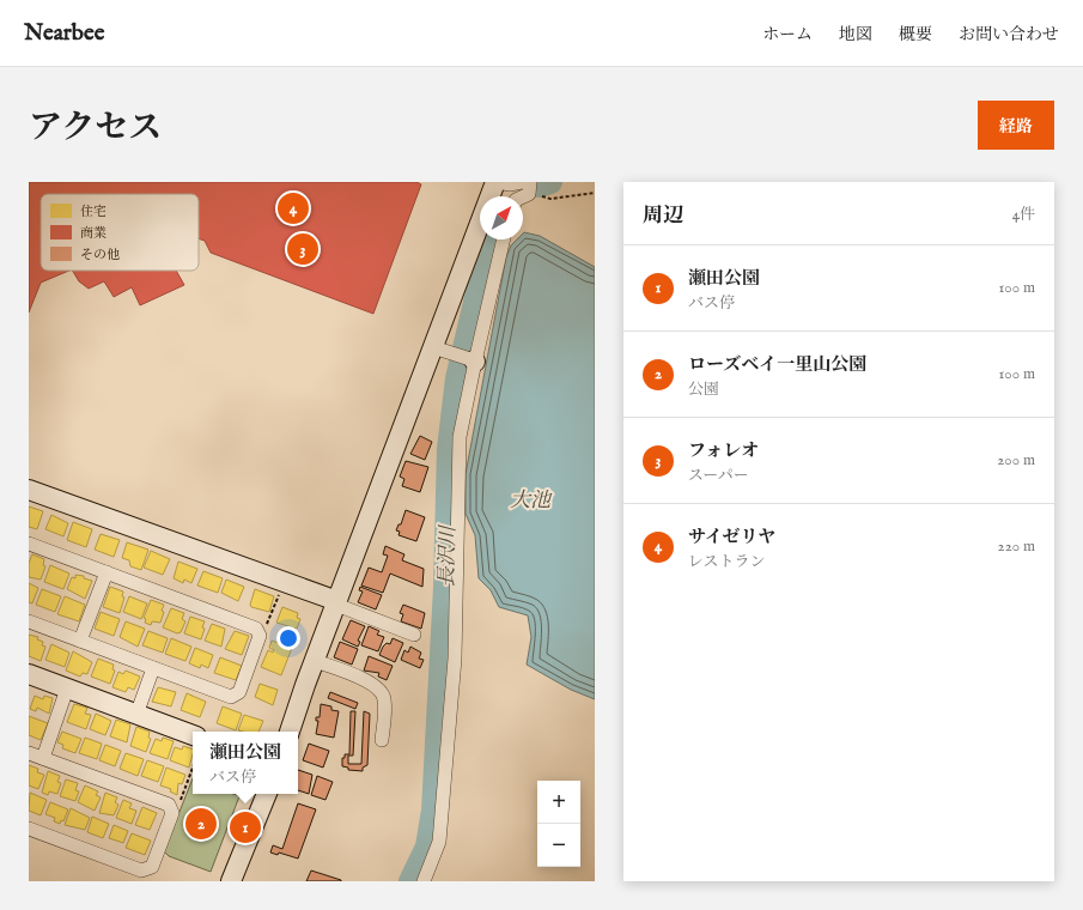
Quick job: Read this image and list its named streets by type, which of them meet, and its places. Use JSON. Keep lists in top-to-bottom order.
{
  "water": ["大池", "長沢川"],
  "legend": ["住宅", "商業", "その他"],
  "north": "top right",
  "page": {
    "header": "Nearbee",
    "nav": [
      "ホーム",
      "地図",
      "概要",
      "お問い合わせ"
    ],
    "title": "アクセス",
    "buttons": "経路",
    "heading": ["周辺", "4件"],
    "pins": [
      "4",
      "3",
      "2",
      "1"
    ],
    "list": [
      {
        "mark": "1",
        "name": "瀬田公園",
        "note": "バス停",
        "value": "100 m"
      },
      {
        "mark": "2",
        "name": "ローズベイ一里山公園",
        "note": "公園",
        "value": "100 m"
      },
      {
        "mark": "3",
        "name": "フォレオ",
        "note": "スーパー",
        "value": "200 m"
      },
      {
        "mark": "4",
        "name": "サイゼリヤ",
        "note": "レストラン",
        "value": "220 m"
      }
    ],
    "popup": ["瀬田公園", "バス停"],
    "map_buttons": ["+", "−"]
  }
}
